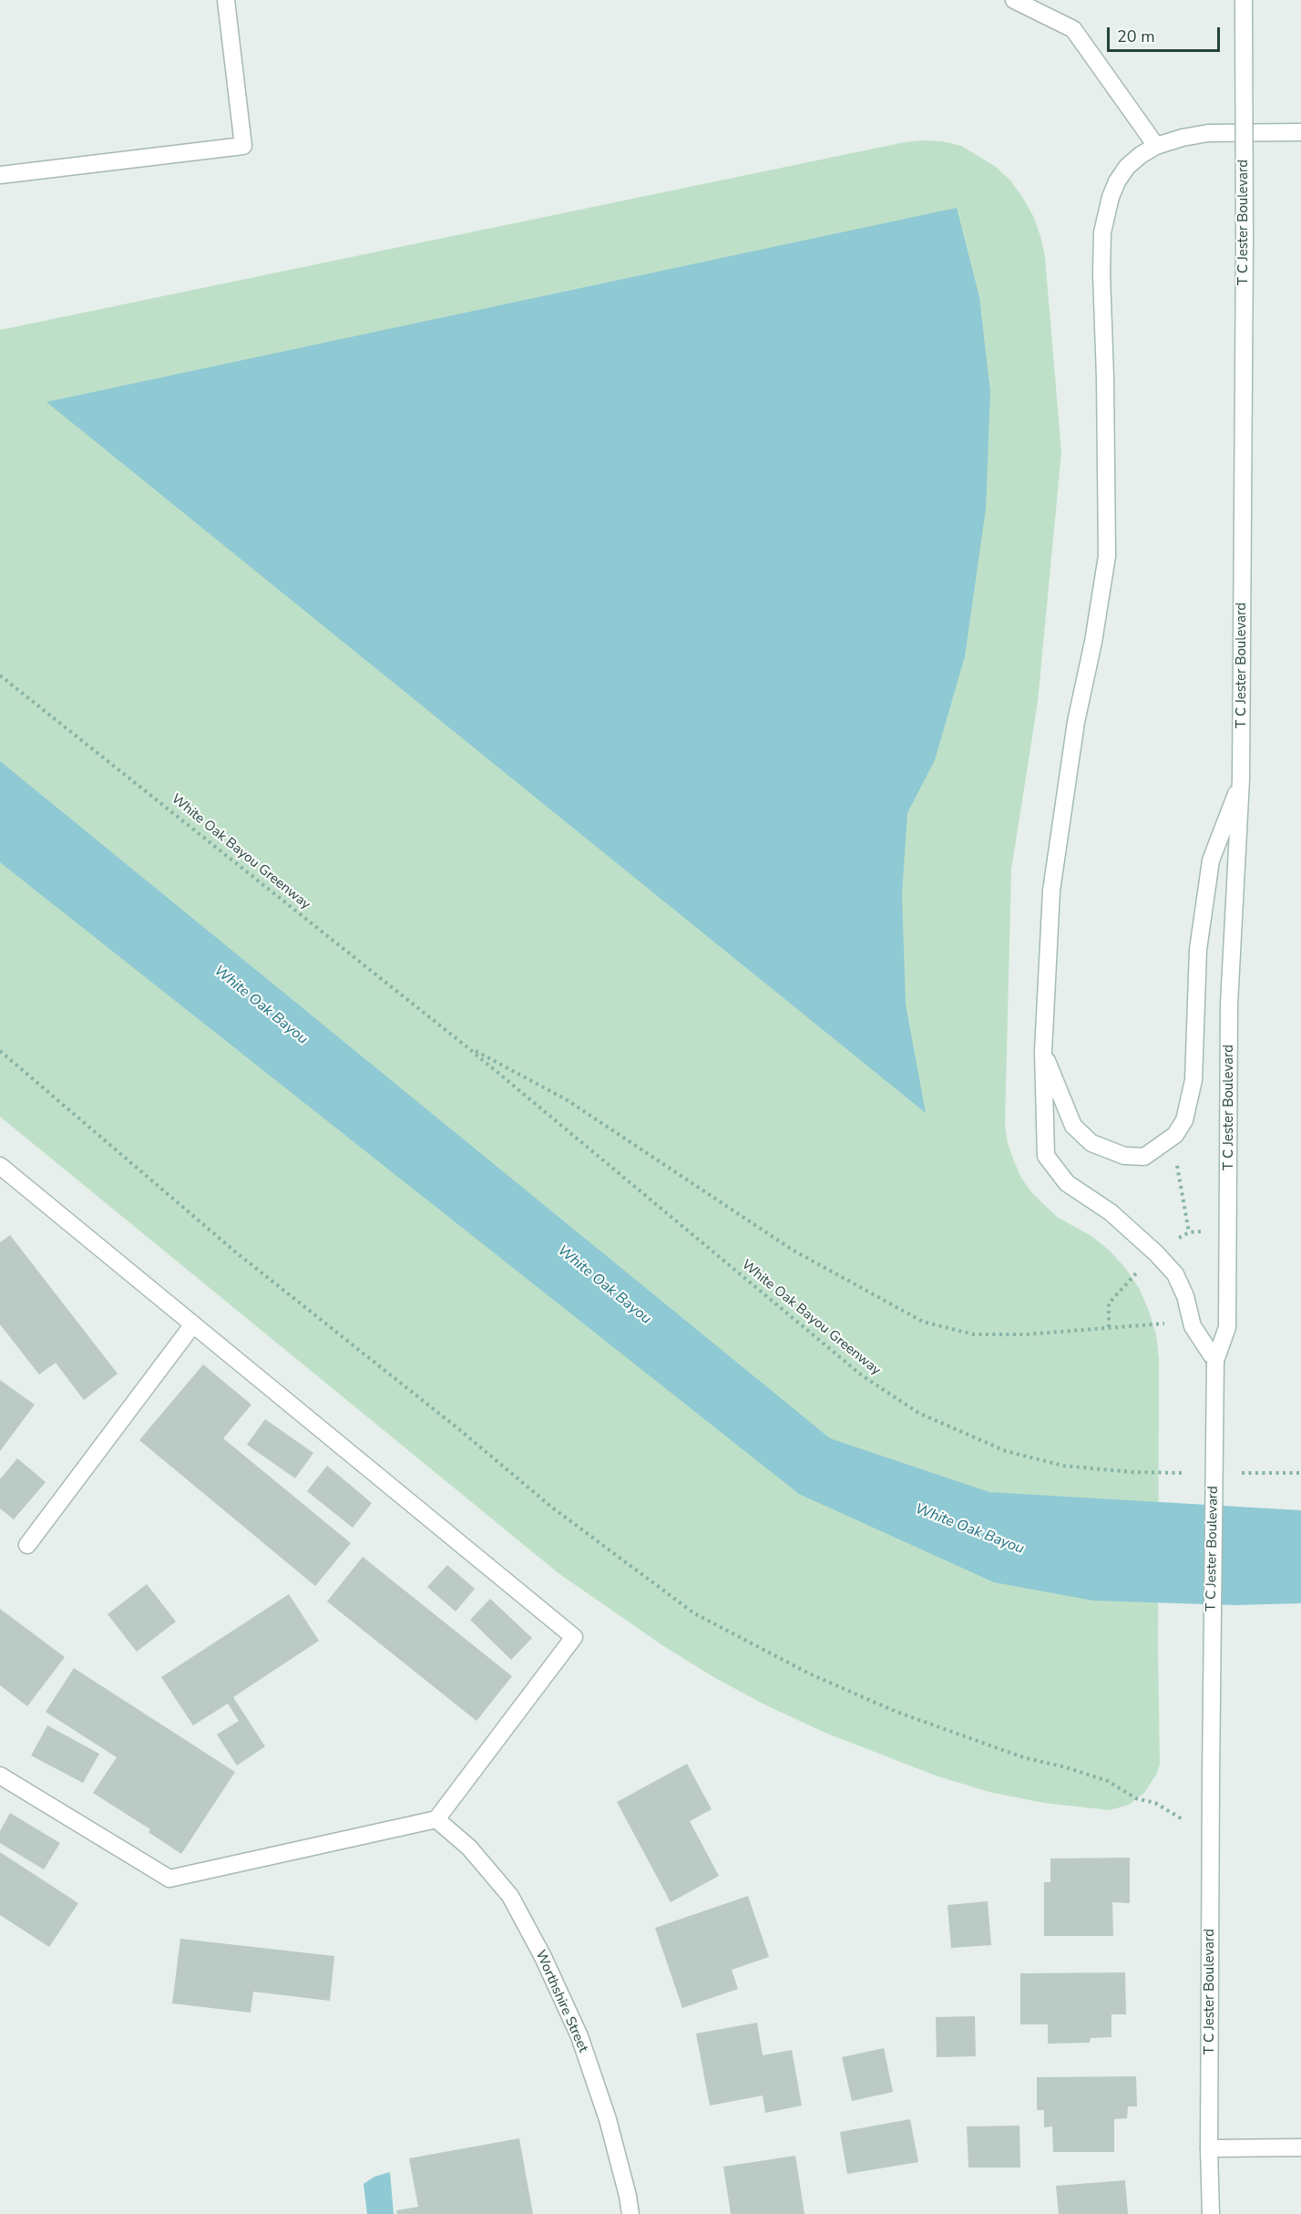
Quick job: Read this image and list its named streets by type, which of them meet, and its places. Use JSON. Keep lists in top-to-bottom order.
{
  "streets": {
    "main road": ["T C Jester Boulevard", "Worthshire Street"],
    "path": ["White Oak Bayou Greenway"]
  },
  "water": ["White Oak Bayou"],
  "scale_bar": "20 m"
}
